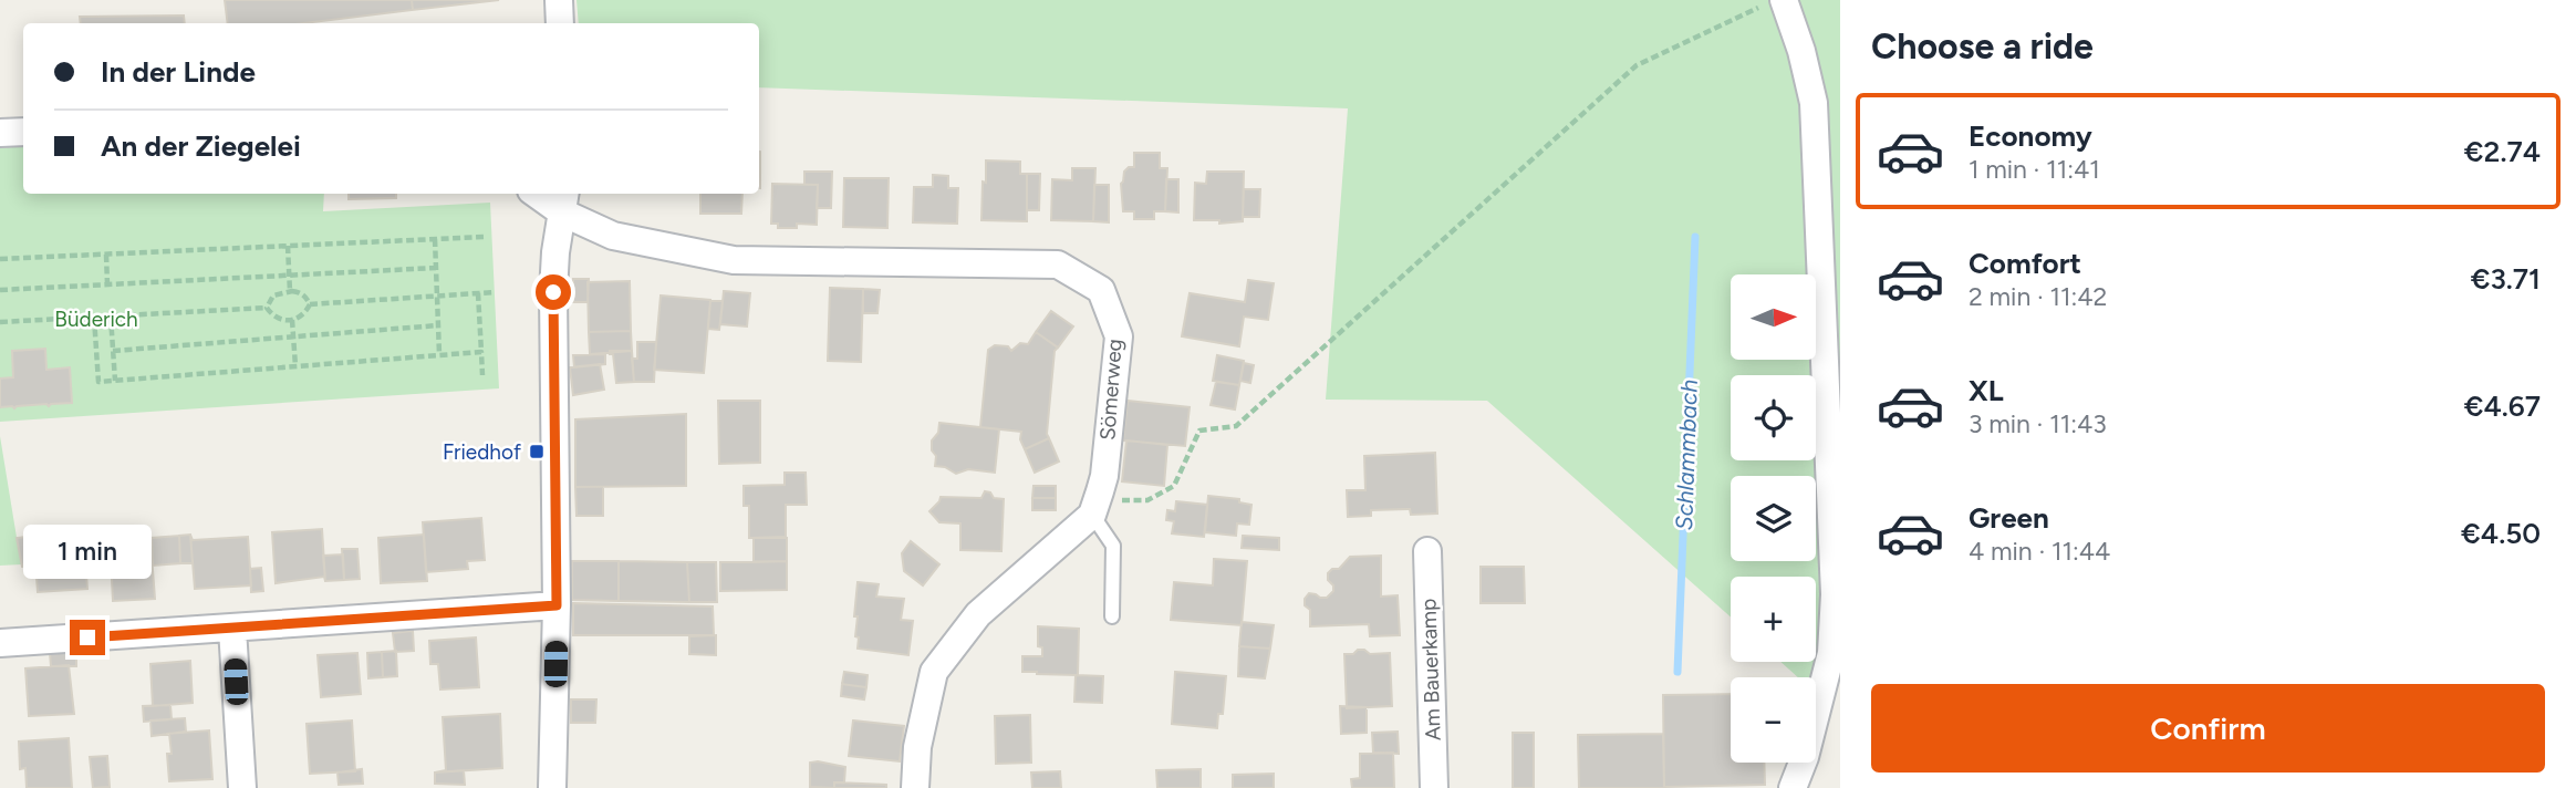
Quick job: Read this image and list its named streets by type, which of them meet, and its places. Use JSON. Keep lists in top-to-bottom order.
{
  "streets": {
    "street": ["Sömerweg", "Am Bauerkamp"]
  },
  "water": ["Schlammbach"],
  "parks": ["Büderich"],
  "places": {
    "transit": ["Friedhof"]
  },
  "north": "right",
  "page": {
    "heading": "Choose a ride",
    "banner": ["In der Linde", "An der Ziegelei"],
    "list": [
      {
        "name": "Economy",
        "note": "1 min · 11:41",
        "value": "€2.74"
      },
      {
        "name": "Comfort",
        "note": "2 min · 11:42",
        "value": "€3.71"
      },
      {
        "name": "XL",
        "note": "3 min · 11:43",
        "value": "€4.67"
      },
      {
        "name": "Green",
        "note": "4 min · 11:44",
        "value": "€4.50"
      }
    ],
    "map_buttons": ["+", "−"],
    "bubble": "1 min",
    "buttons": "Confirm"
  }
}
